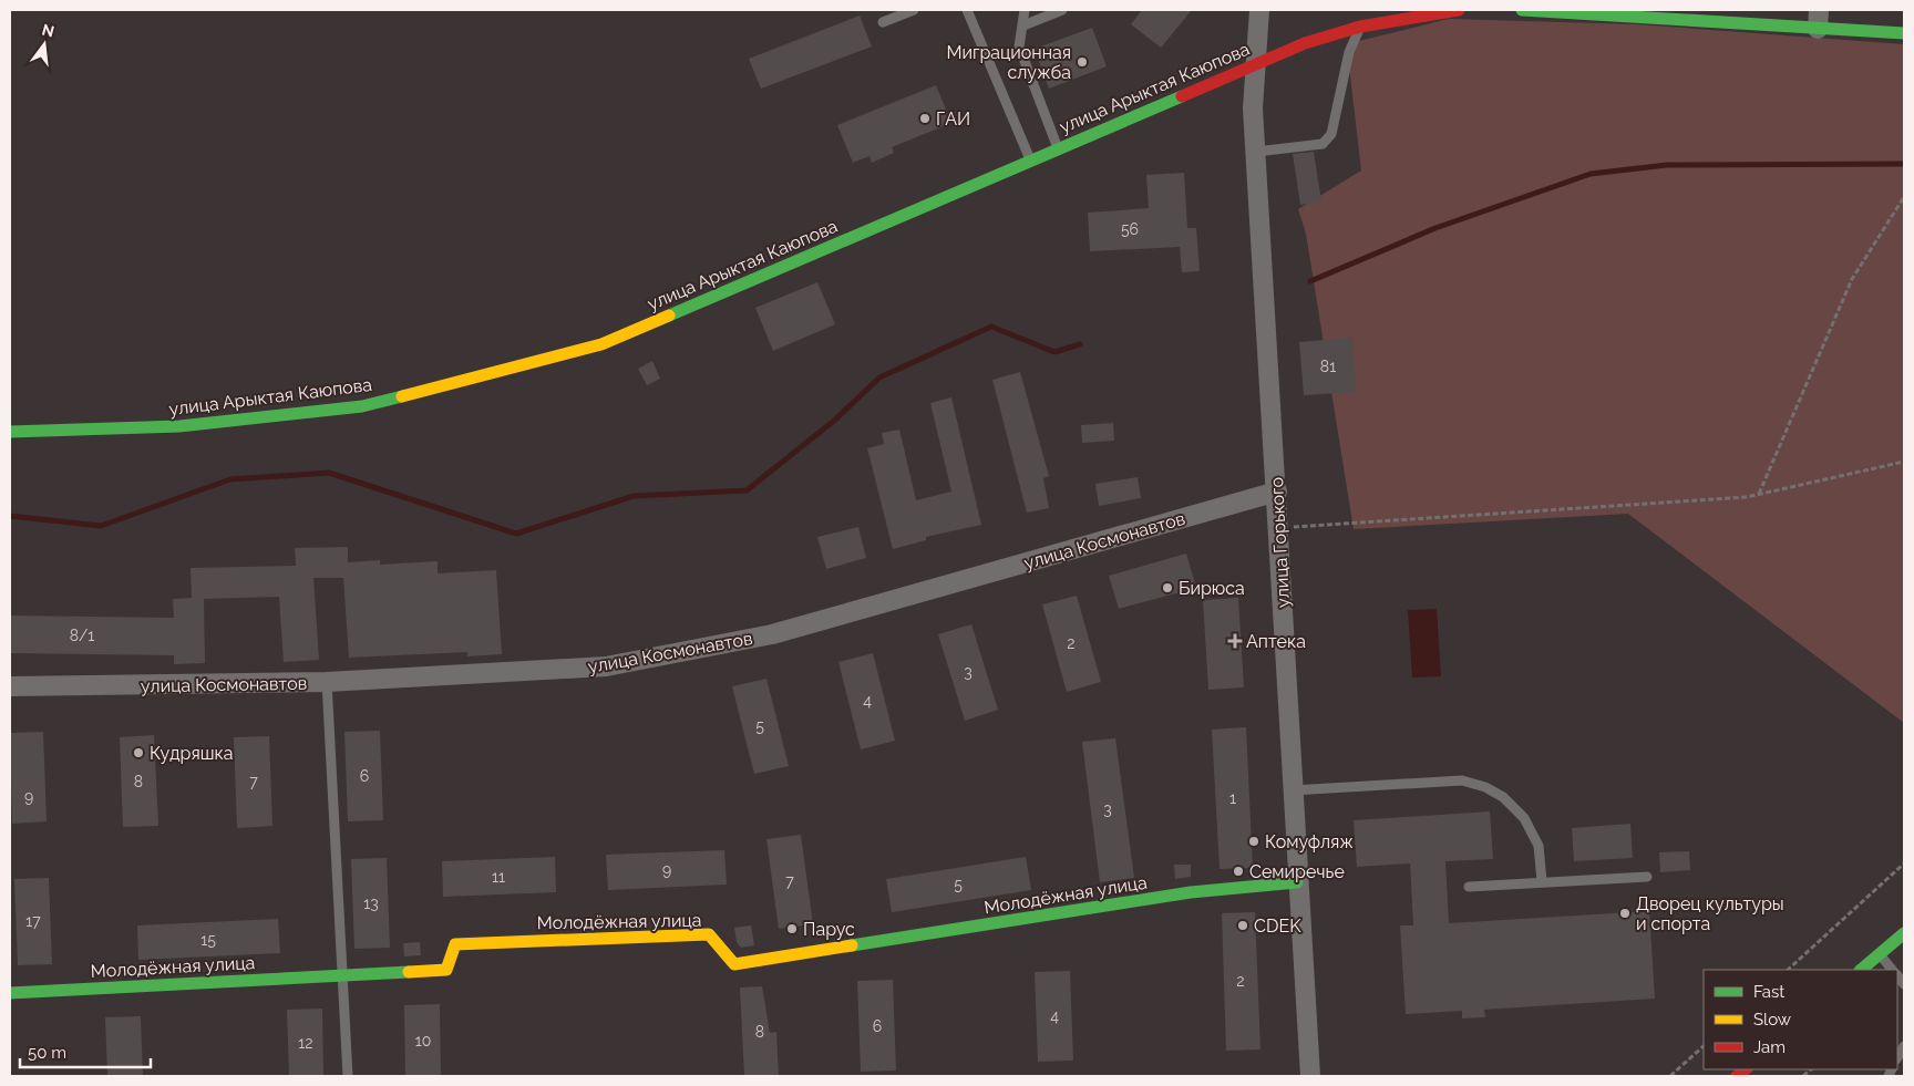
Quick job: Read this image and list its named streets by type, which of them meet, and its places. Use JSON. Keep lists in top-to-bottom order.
{
  "streets": {
    "street": [
      "улица Арыктая Каюпова",
      "улица Космонавтов",
      "улица Горького",
      "Молодёжная улица"
    ]
  },
  "crossings": [
    ["улица Арыктая Каюпова", "улица Горького"],
    ["улица Космонавтов", "улица Горького"],
    ["улица Горького", "Молодёжная улица"]
  ],
  "places": {
    "other": [
      "Миграционная служба",
      "ГАИ",
      "Бирюса",
      "Кудряшка",
      "Комуфляж",
      "Семиречье",
      "Дворец культуры и спорта",
      "CDEK",
      "Парус"
    ],
    "health": ["Аптека"]
  },
  "house_numbers": [
    "56",
    "81",
    "8/1",
    "2",
    "3",
    "4",
    "5",
    "6",
    "8",
    "7",
    "9",
    "1",
    "3",
    "9",
    "11",
    "7",
    "5",
    "13",
    "17",
    "15",
    "2",
    "4",
    "6",
    "8",
    "10",
    "12"
  ],
  "legend": ["Fast", "Slow", "Jam"],
  "scale_bar": "50 m",
  "north": "top"
}
